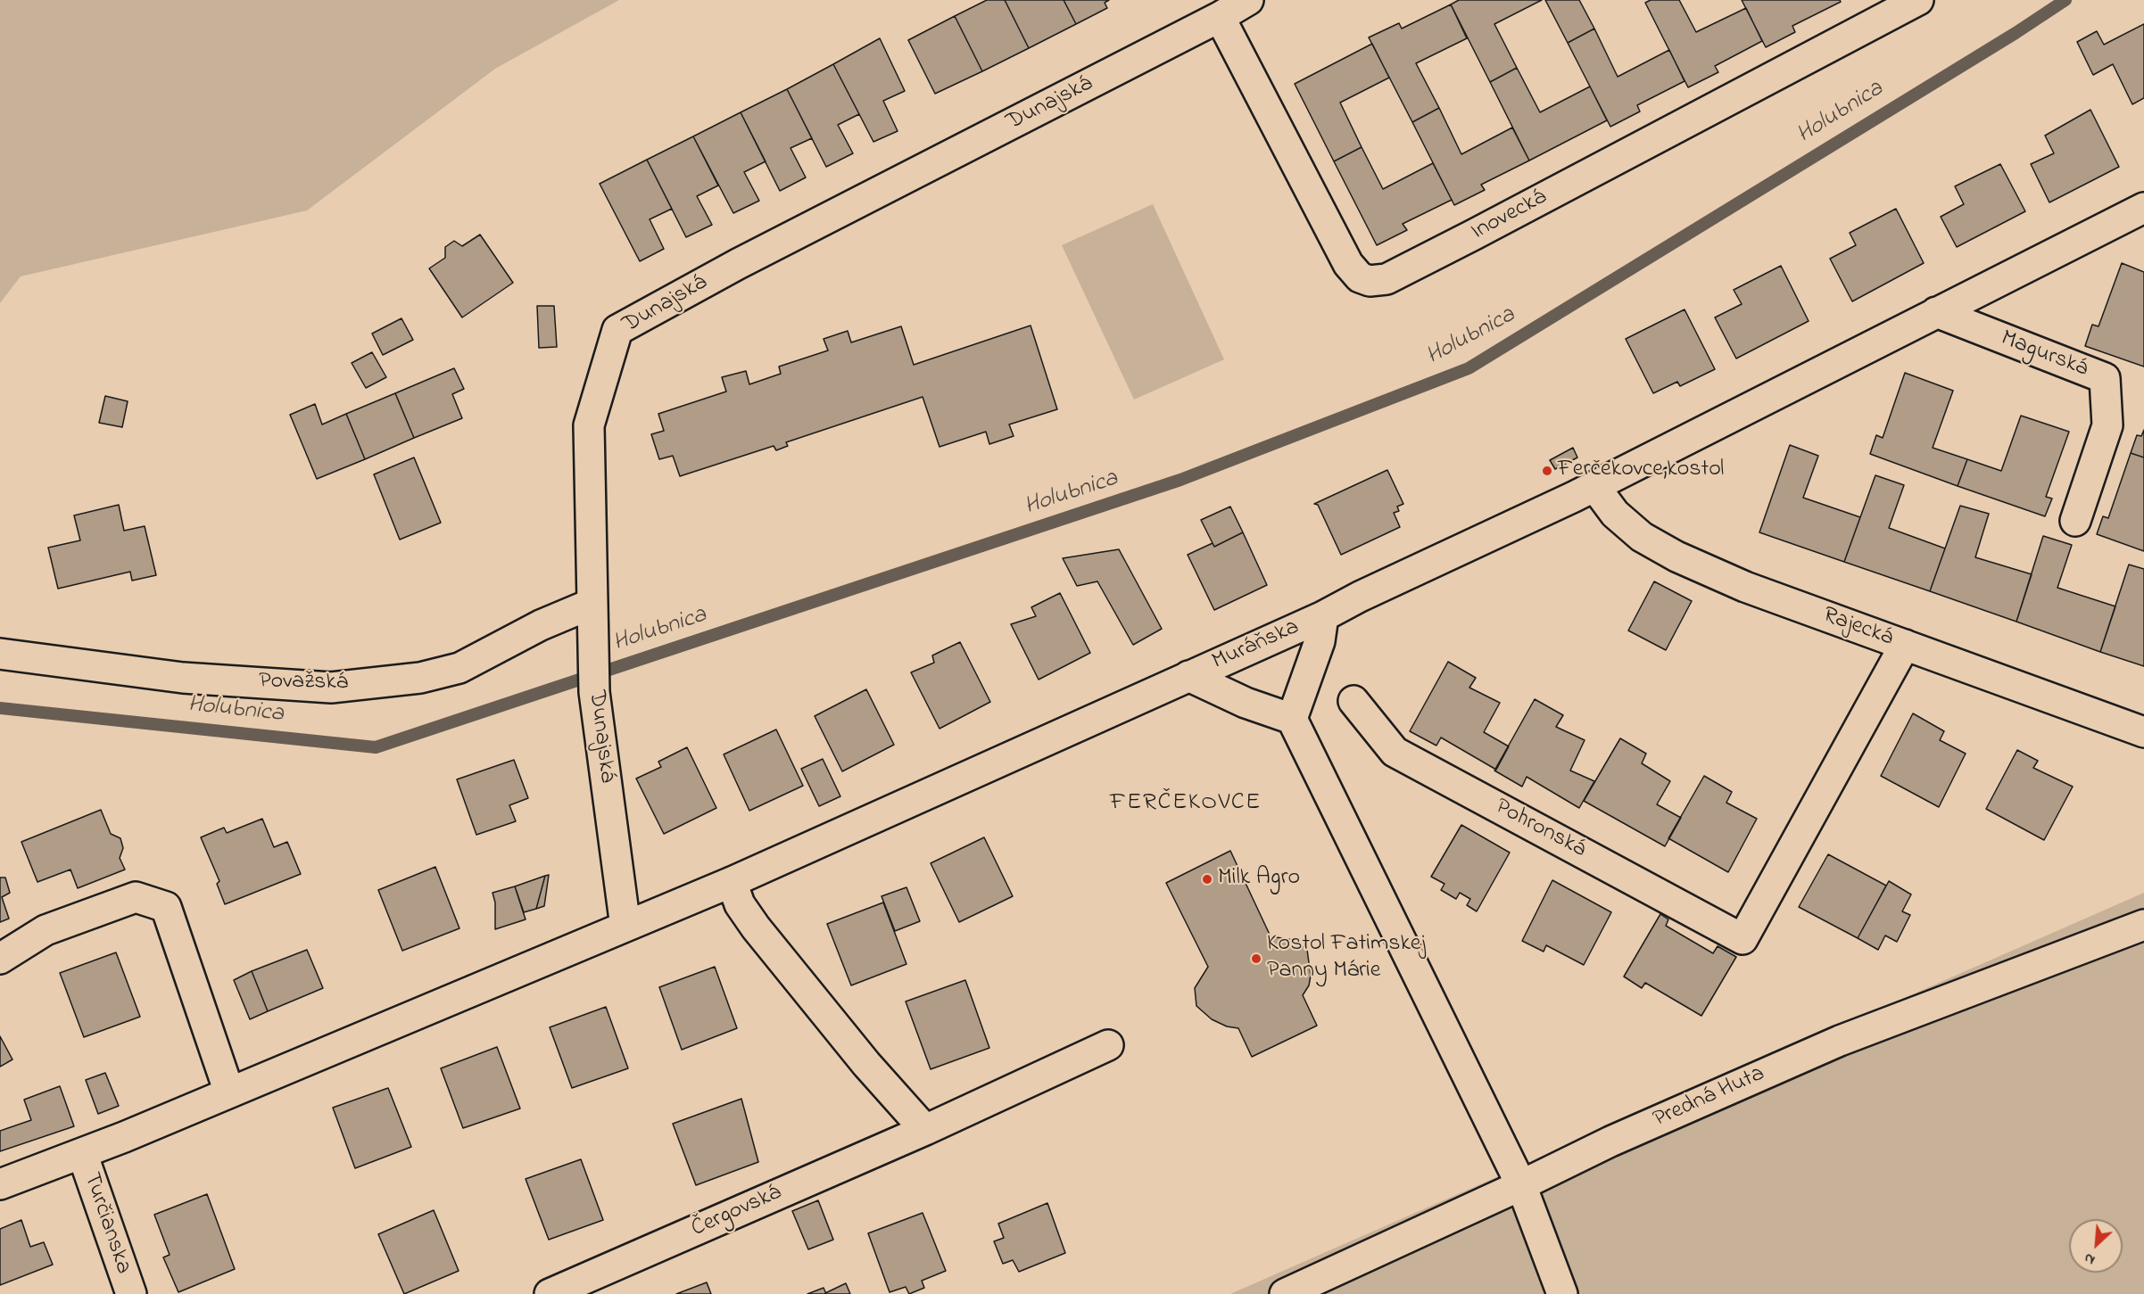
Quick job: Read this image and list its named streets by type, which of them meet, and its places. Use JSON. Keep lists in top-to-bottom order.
{
  "streets": {
    "street": [
      "Dunajská",
      "Inovecká",
      "Magurská",
      "Rajecká",
      "Muráňska",
      "Považská",
      "Pohronská",
      "Predná Huta",
      "Čergovská",
      "Turčianska"
    ]
  },
  "crossings": [
    ["Dunajská", "Inovecká"],
    ["Dunajská", "Muráňska"],
    ["Dunajská", "Považská"],
    ["Magurská", "Muráňska"],
    ["Rajecká", "Muráňska"],
    ["Rajecká", "Pohronská"],
    ["Muráňska", "Turčianska"]
  ],
  "districts": ["FERČEKOVCE"],
  "water": ["Holubnica"],
  "places": ["Ferčekovce,kostol", "Milk Agro", "Kostol Fatimskej Panny Márie"],
  "north": "bottom left"
}
